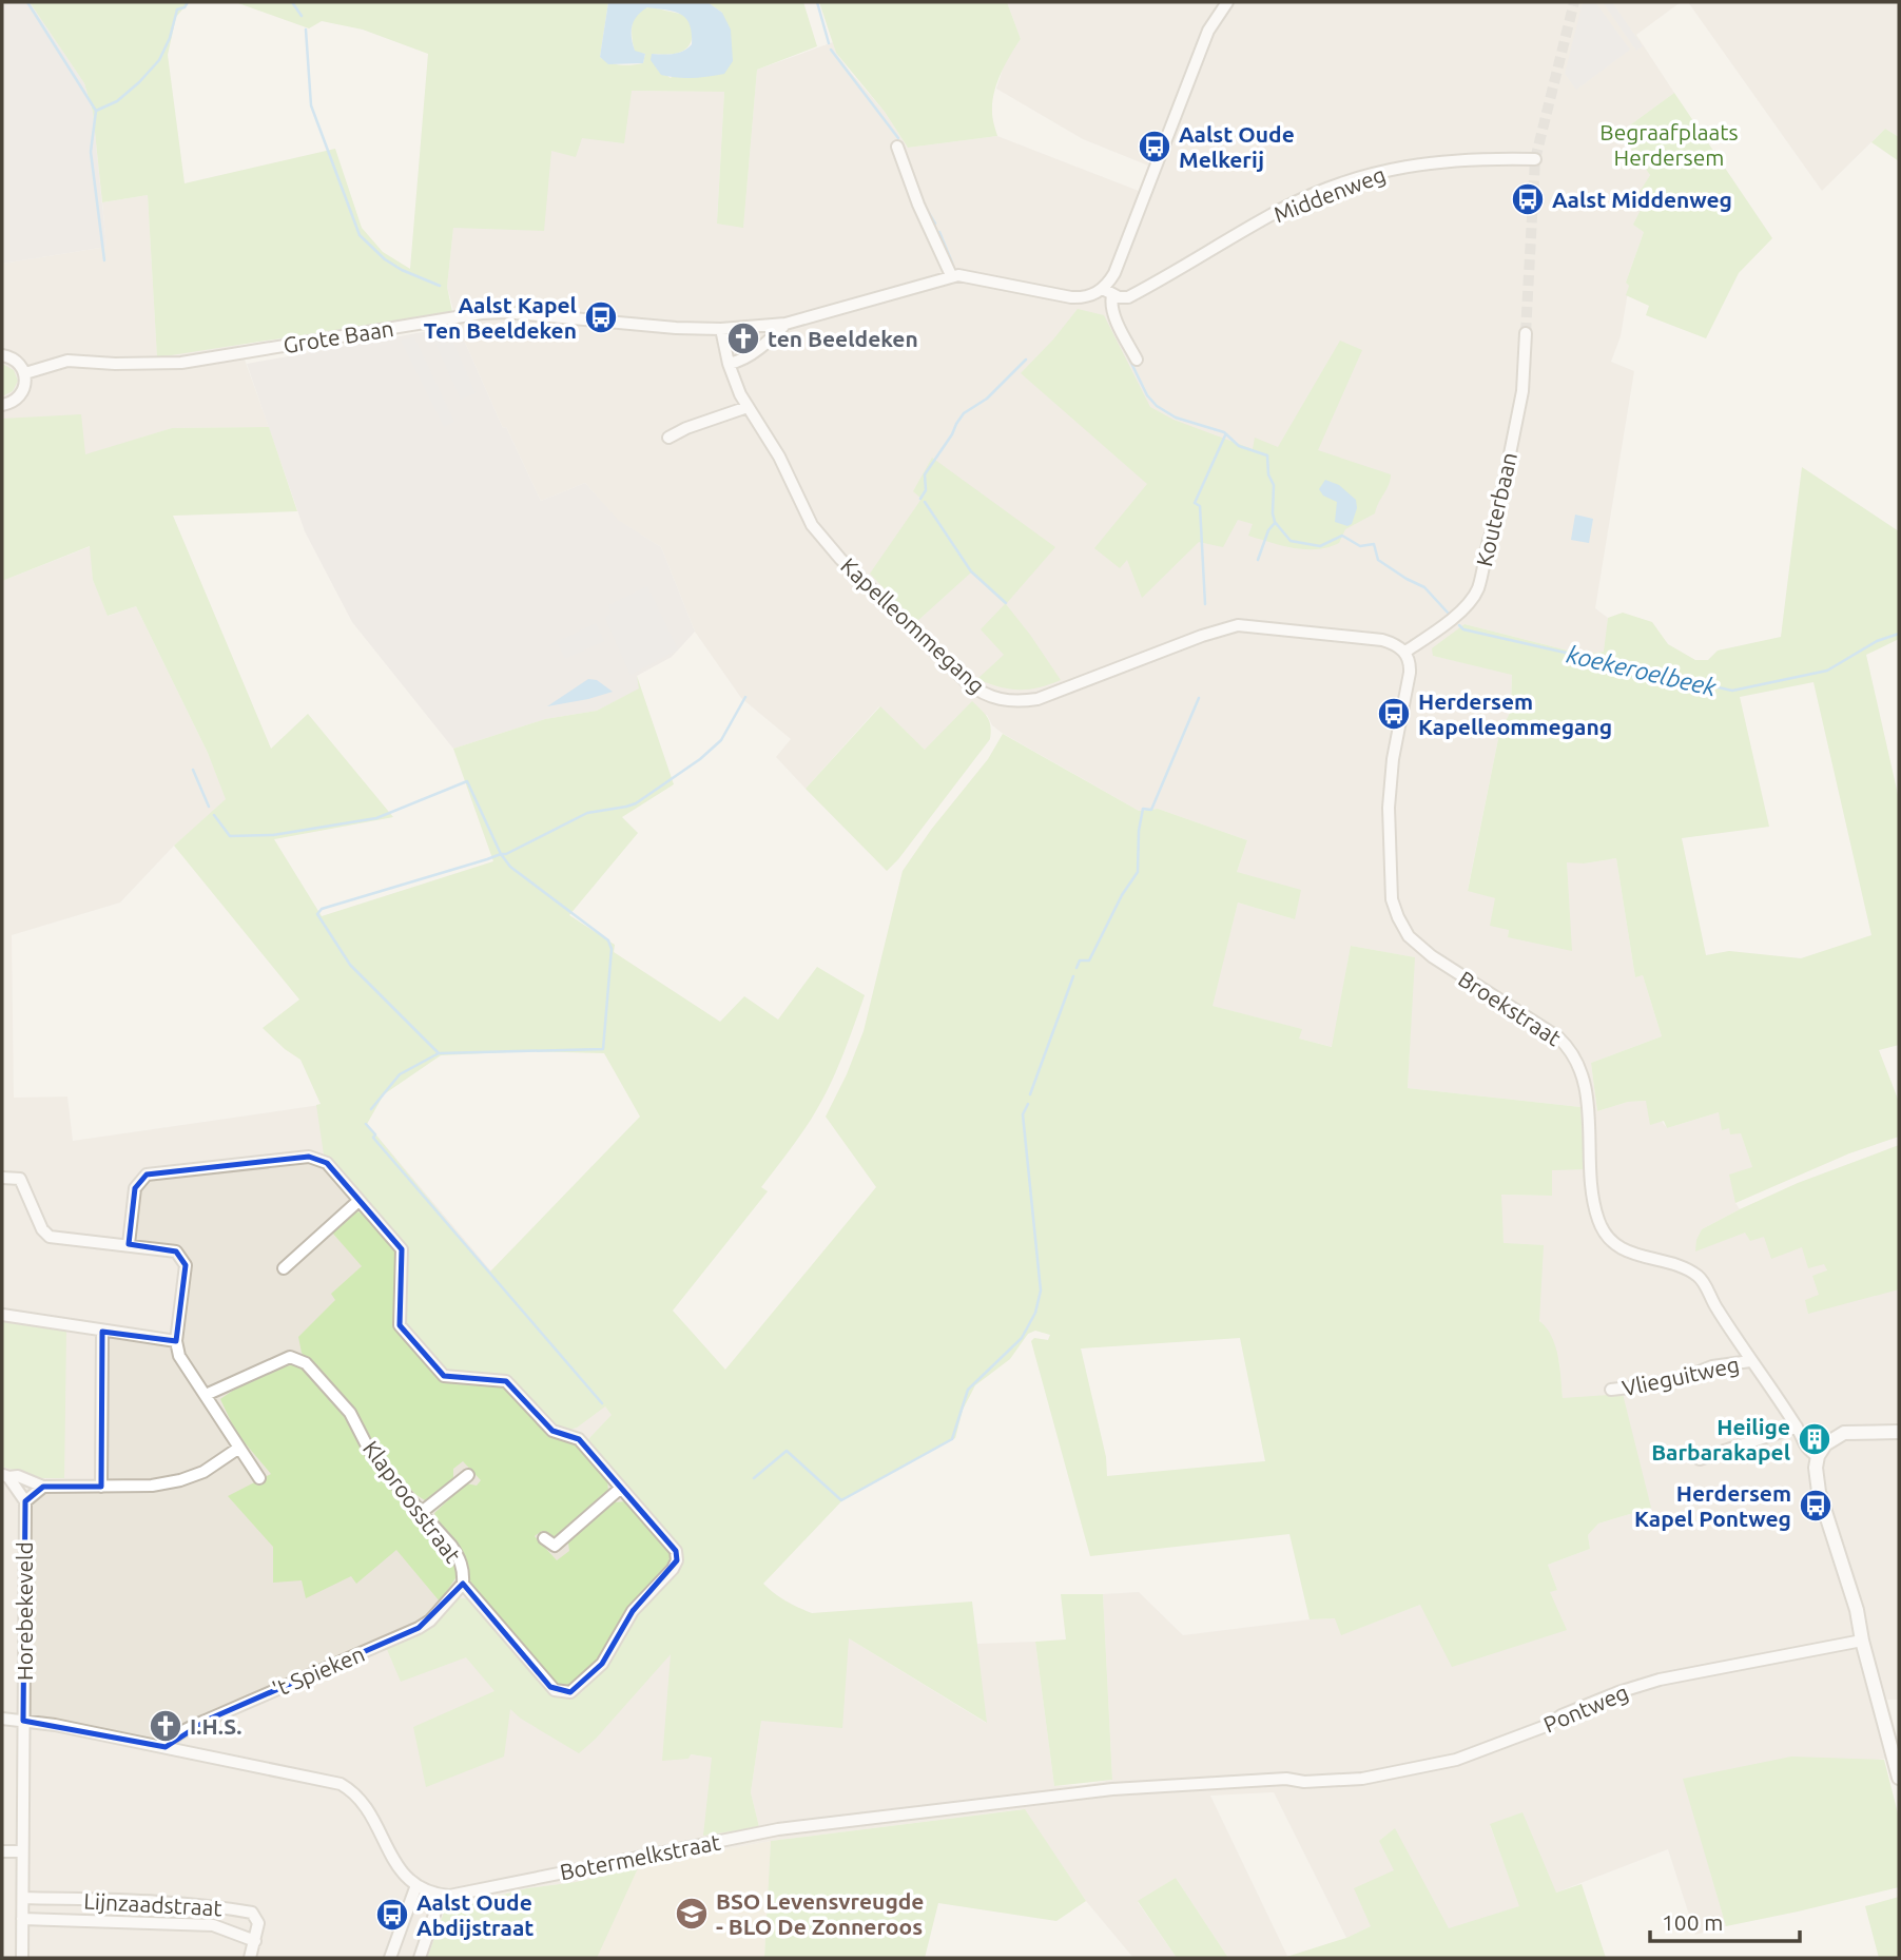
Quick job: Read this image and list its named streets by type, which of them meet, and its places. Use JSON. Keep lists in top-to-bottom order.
{
  "streets": {
    "street": [
      "Middenweg",
      "Grote Baan",
      "Kouterbaan",
      "Kapelleommegang",
      "Broekstraat",
      "Vlieguitweg",
      "Klaproosstraat",
      "Horebekeveld",
      "'t Spieken",
      "Pontweg",
      "Botermelkstraat",
      "Lijnzaadstraat"
    ]
  },
  "crossings": [
    ["Middenweg", "Grote Baan"],
    ["Grote Baan", "Kapelleommegang"],
    ["Kouterbaan", "Kapelleommegang"],
    ["Kouterbaan", "Broekstraat"],
    ["Kapelleommegang", "Broekstraat"],
    ["Broekstraat", "Vlieguitweg"],
    ["Klaproosstraat", "'t Spieken"],
    ["Pontweg", "Botermelkstraat"]
  ],
  "water": ["koekeroelbeek"],
  "parks": ["Begraafplaats Herdersem"],
  "places": {
    "bus stop": [
      "Aalst Oude Melkerij",
      "Aalst Middenweg",
      "Aalst Kapel Ten Beeldeken",
      "Herdersem Kapelleommegang",
      "Herdersem Kapel Pontweg",
      "Aalst Oude Abdijstraat"
    ],
    "church": ["ten Beeldeken", "I.H.S."],
    "building": ["Heilige Barbarakapel"],
    "school or university": ["BSO Levensvreugde - BLO De Zonneroos"]
  },
  "scale_bar": "100 m"
}
